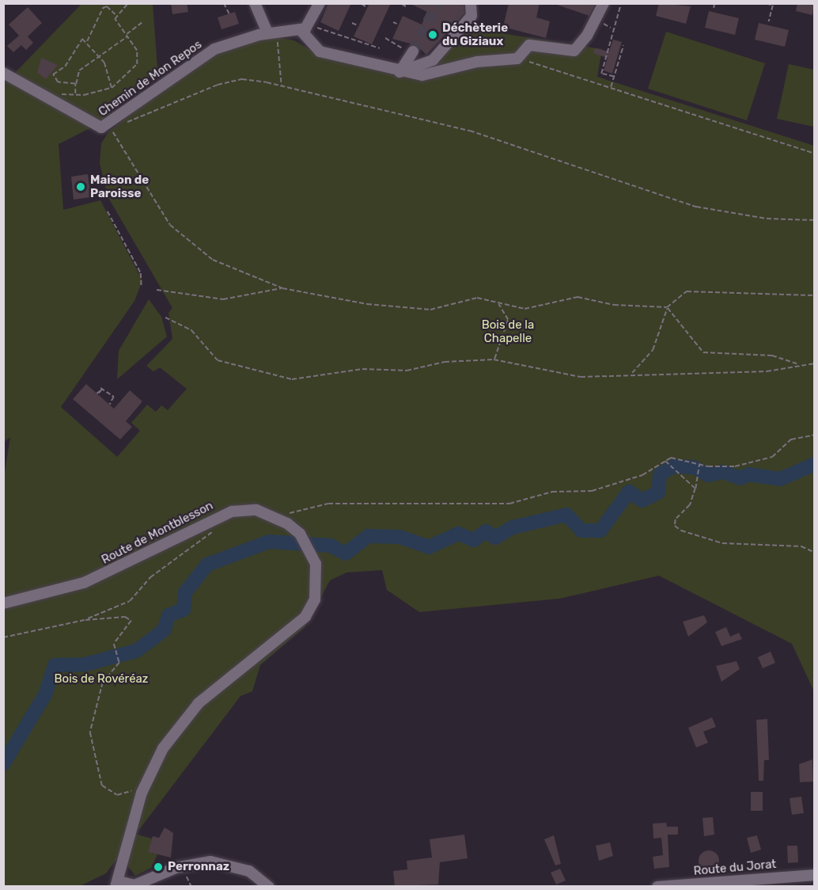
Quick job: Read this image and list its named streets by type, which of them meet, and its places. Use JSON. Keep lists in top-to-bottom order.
{
  "streets": {
    "street": ["Chemin de Mon Repos", "Route de Montblesson", "Route du Jorat"]
  },
  "parks": ["Bois de la Chapelle", "Bois de Rovéréaz"],
  "places": ["Déchèterie du Giziaux", "Maison de Paroisse", "Perronnaz"]
}
